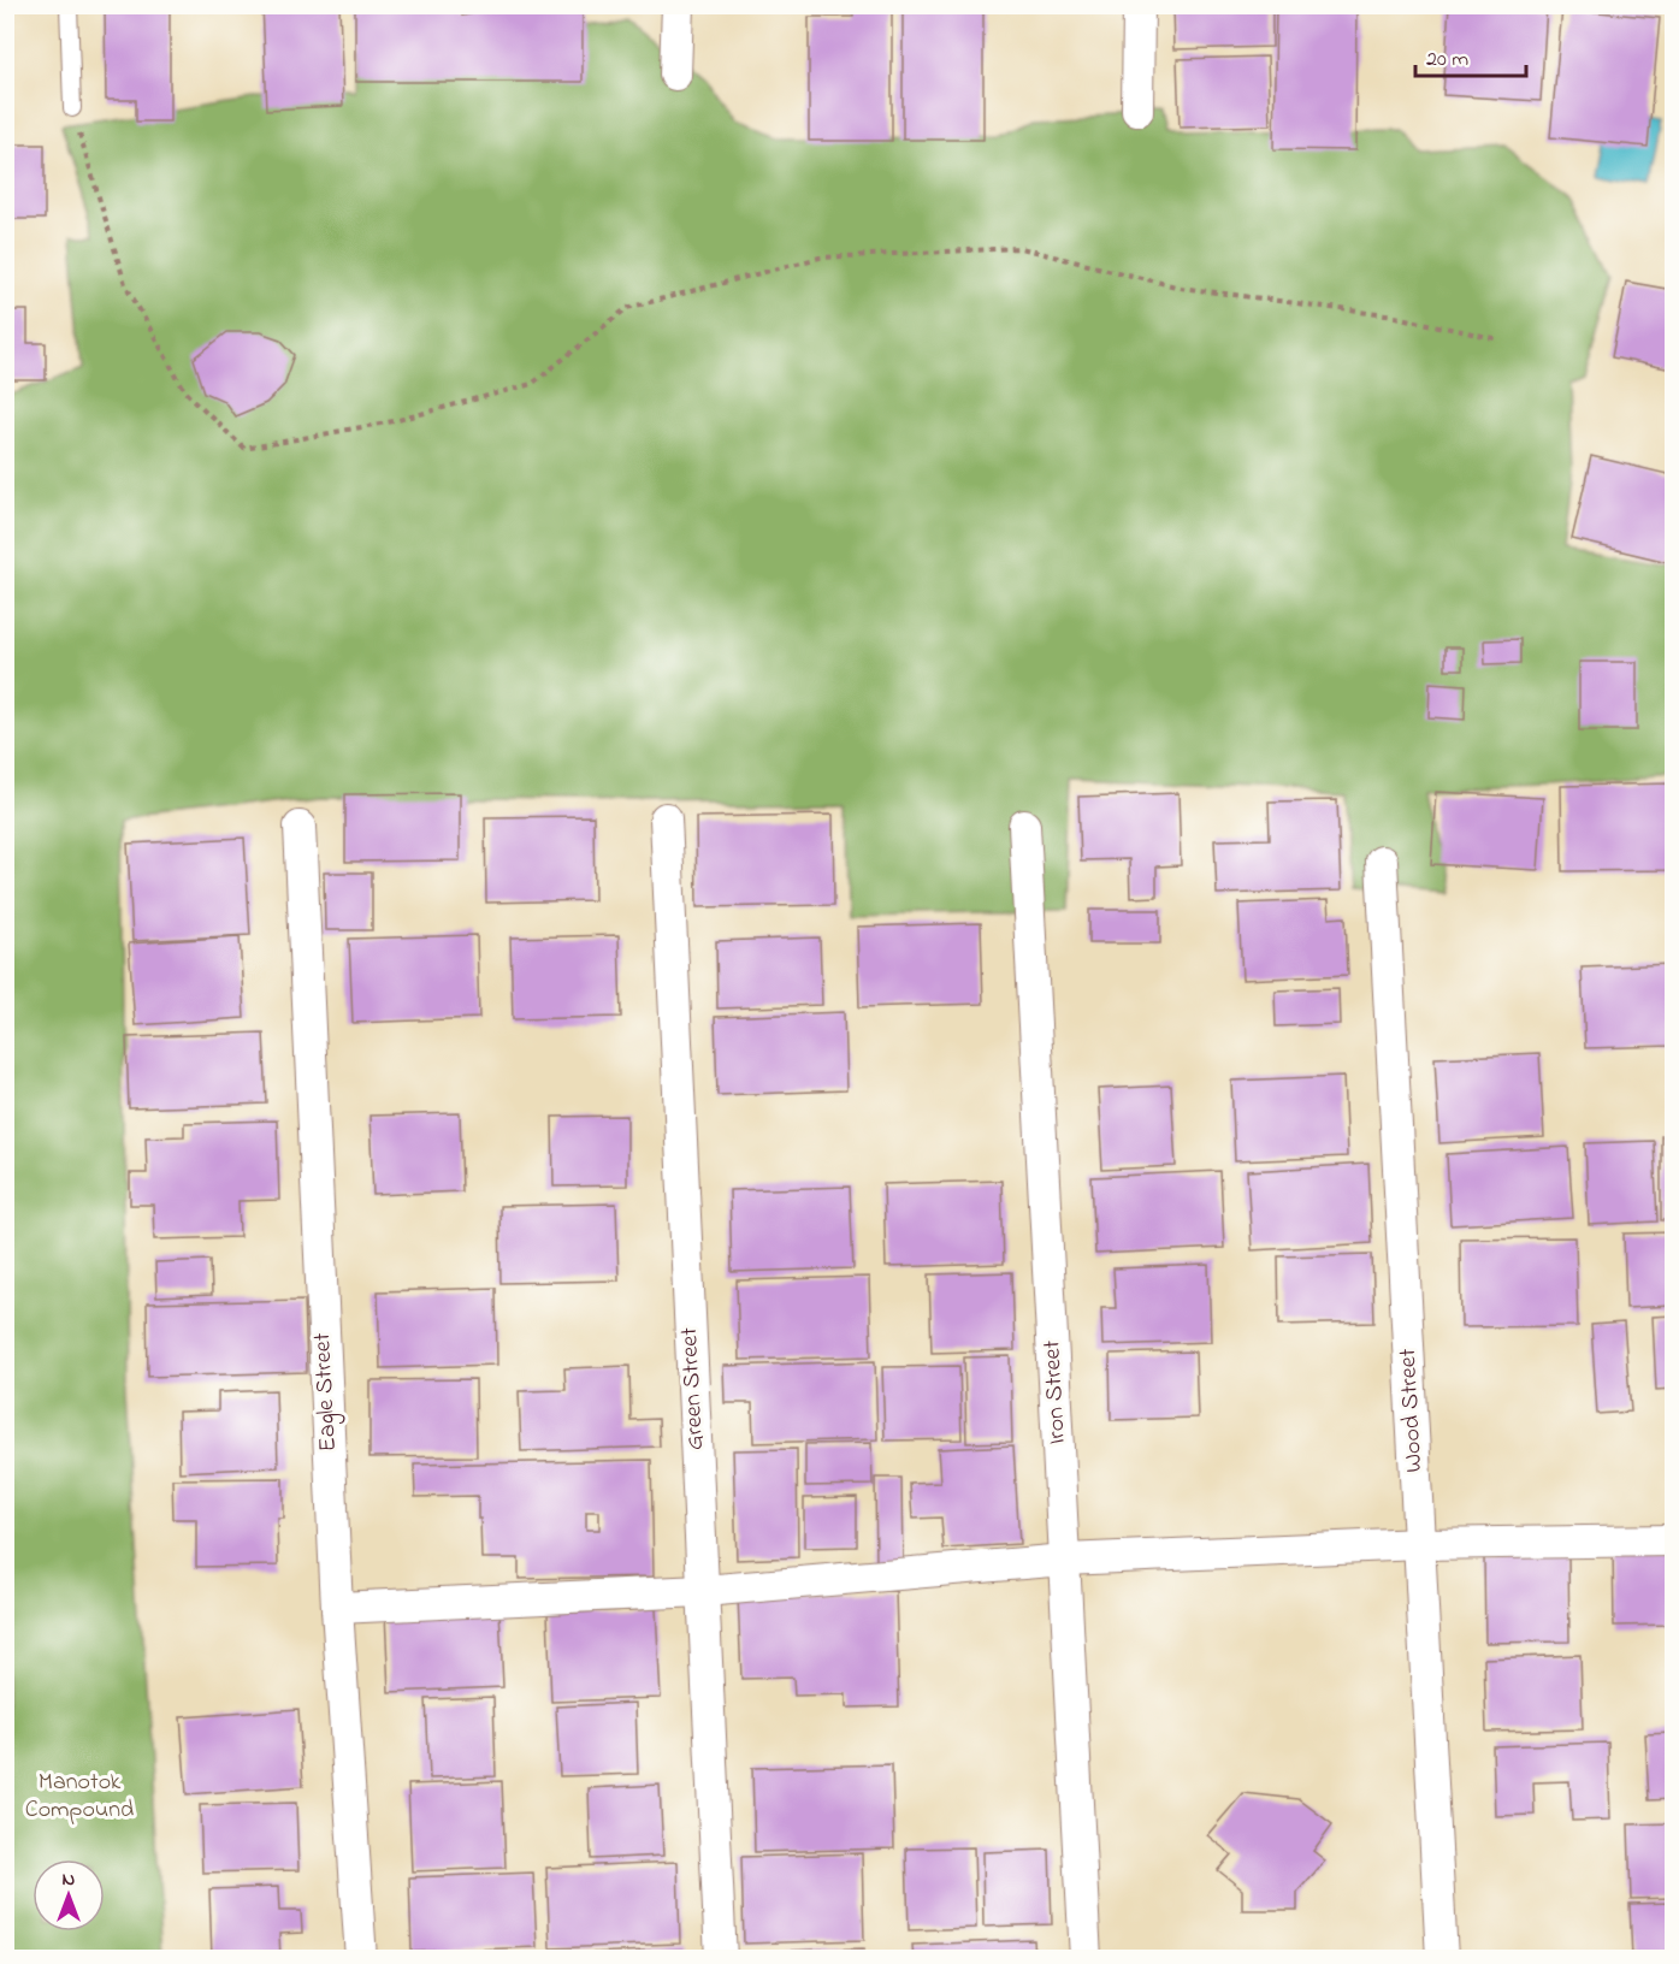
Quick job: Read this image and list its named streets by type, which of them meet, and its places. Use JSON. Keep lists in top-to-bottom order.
{
  "streets": {
    "street": [
      "Green Street",
      "Eagle Street",
      "Iron Street",
      "Wood Street"
    ]
  },
  "parks": ["Manotok Compound"],
  "scale_bar": "20 m",
  "north": "top"
}
